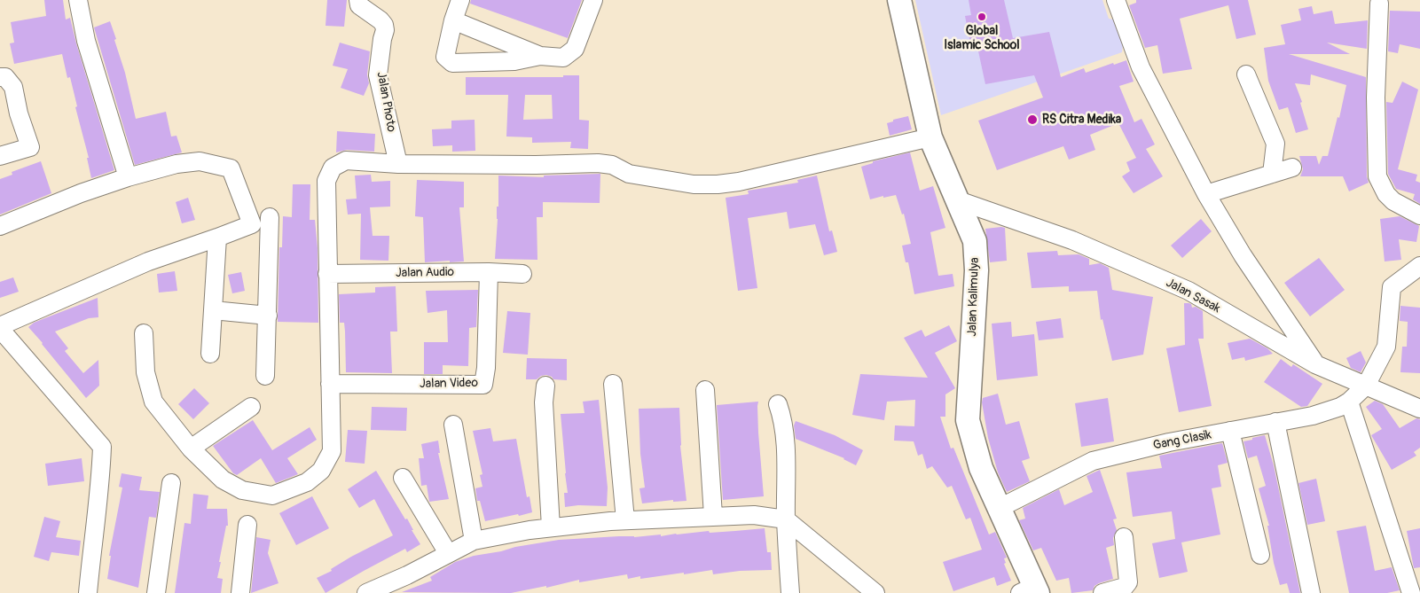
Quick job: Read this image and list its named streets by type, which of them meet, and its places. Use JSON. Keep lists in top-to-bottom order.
{
  "streets": {
    "street": [
      "Jalan Photo",
      "Jalan Audio",
      "Jalan Sasak",
      "Jalan Kalimulya",
      "Jalan Video",
      "Gang Clasik"
    ]
  },
  "crossings": [
    ["Jalan Audio", "Jalan Video"],
    ["Jalan Sasak", "Jalan Kalimulya"],
    ["Jalan Sasak", "Gang Clasik"],
    ["Jalan Kalimulya", "Gang Clasik"]
  ],
  "places": ["Global Islamic School", "RS Citra Medika"]
}
